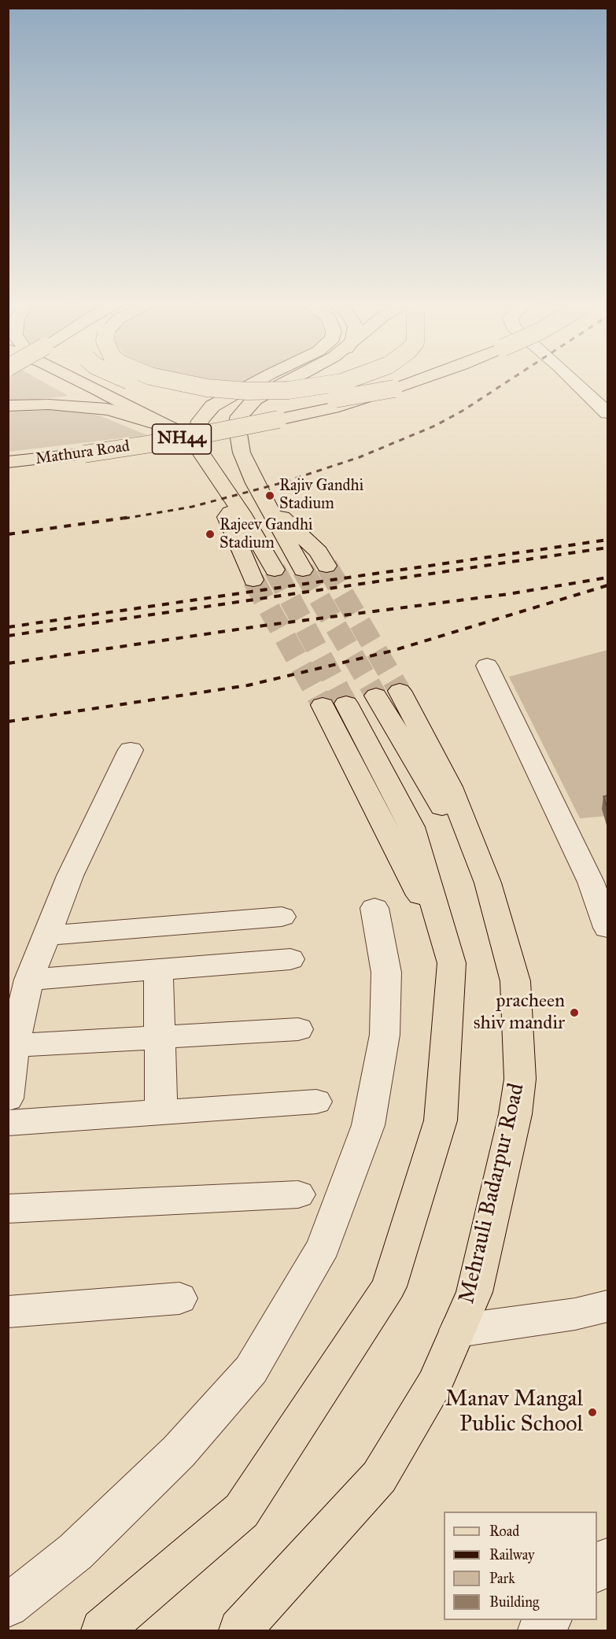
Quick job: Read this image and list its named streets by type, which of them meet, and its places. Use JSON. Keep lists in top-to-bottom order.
{
  "streets": {
    "main road": ["NH44", "Mathura Road", "Mehrauli Badarpur Road"]
  },
  "places": [
    "Rajiv Gandhi Stadium",
    "Rajeev Gandhi Stadium",
    "pracheen shiv mandir",
    "Manav Mangal Public School"
  ],
  "legend": [
    "Road",
    "Railway",
    "Park",
    "Building"
  ]
}
